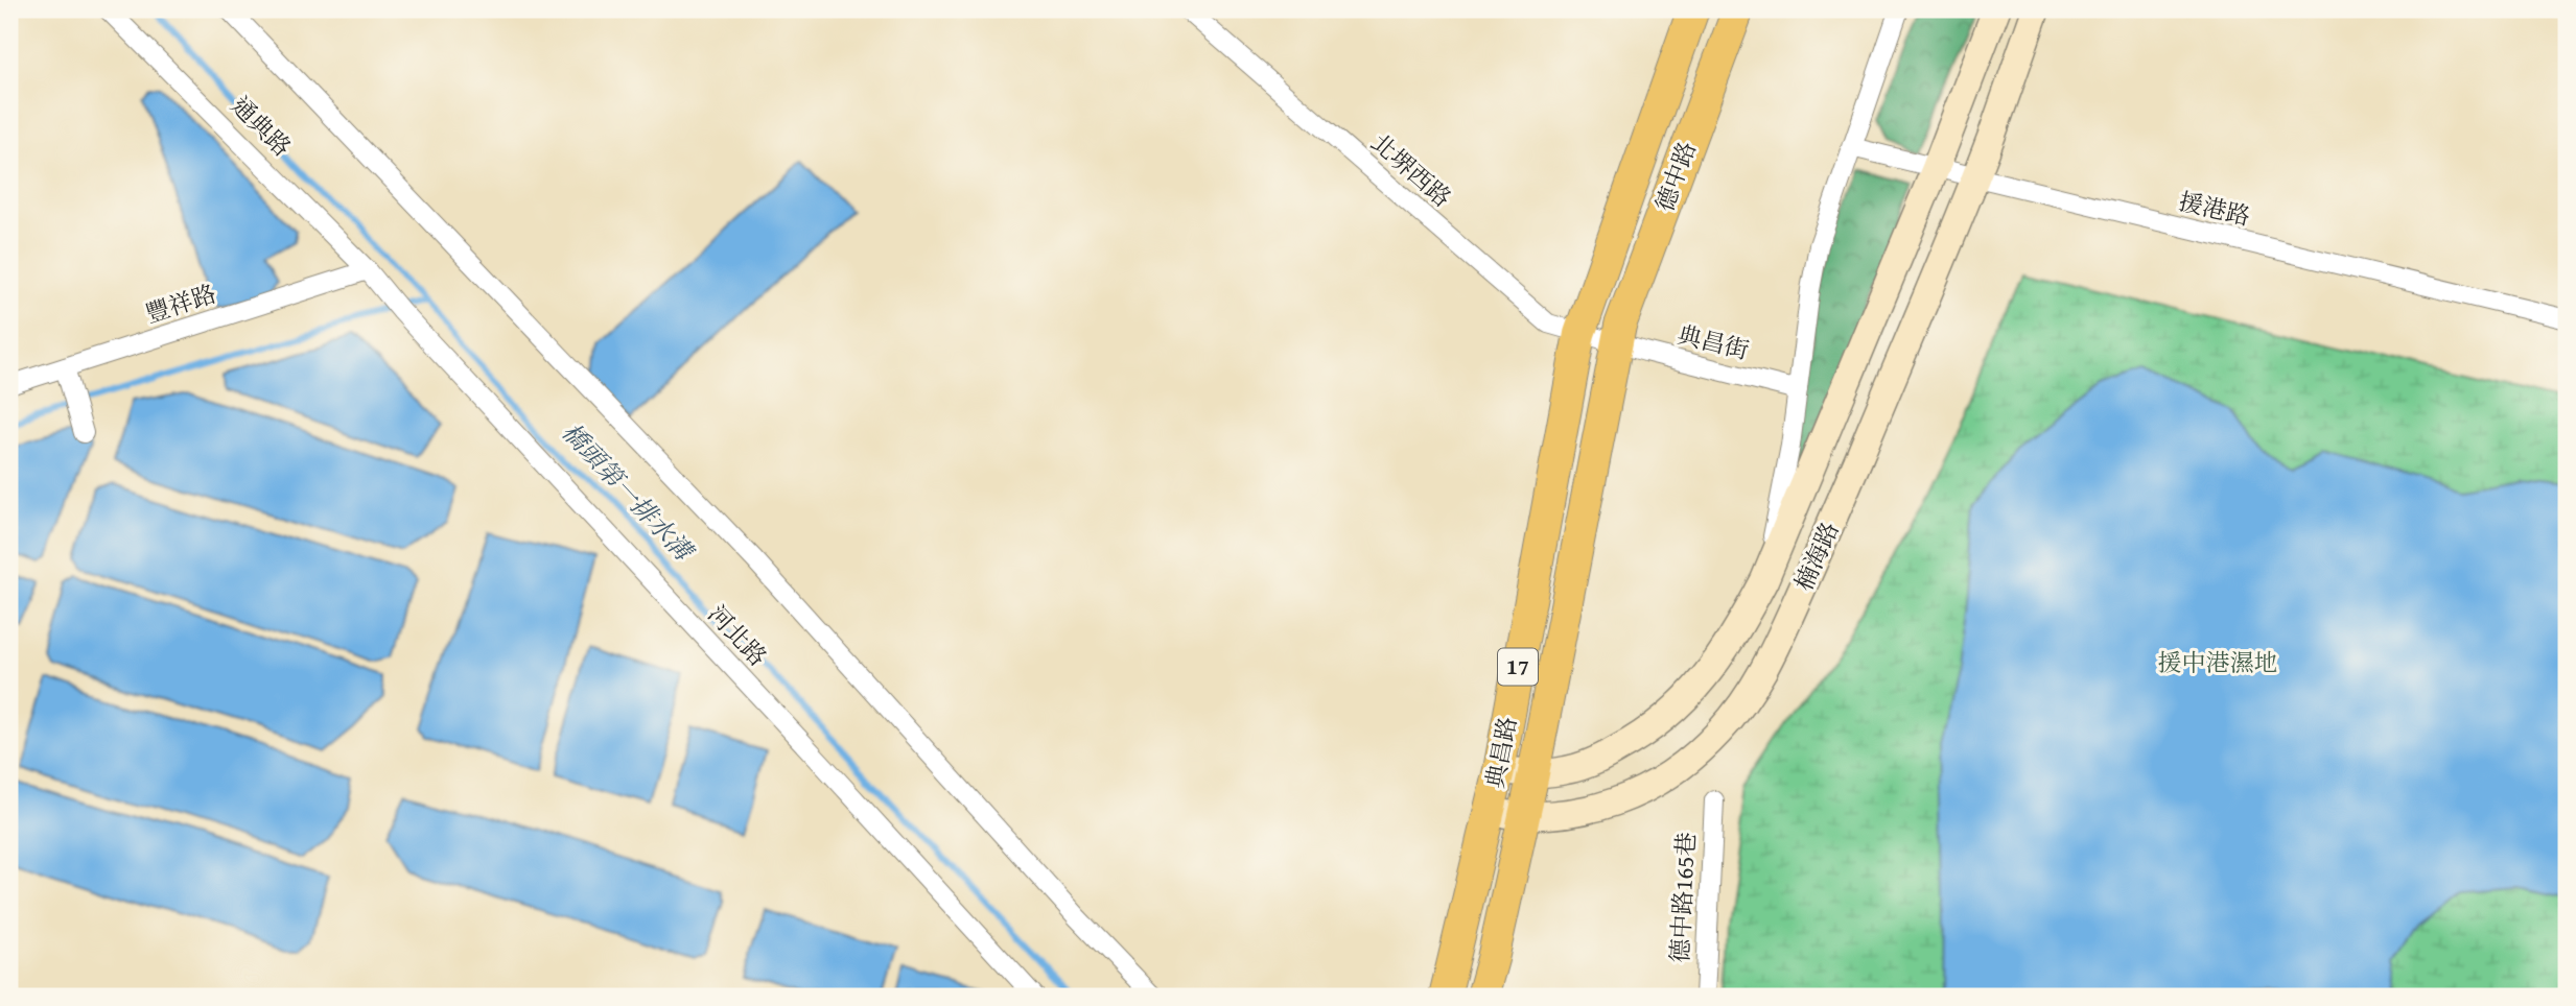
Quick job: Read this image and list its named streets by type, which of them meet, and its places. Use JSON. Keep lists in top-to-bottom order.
{
  "streets": {
    "main road": ["德中路", "17", "典昌路"],
    "street": [
      "通典路",
      "北堺西路",
      "援港路",
      "豐祥路",
      "典昌街",
      "楠海路",
      "河北路",
      "德中路165巷"
    ]
  },
  "crossings": [
    ["通典路", "豐祥路"],
    ["通典路", "河北路"],
    ["北堺西路", "德中路"],
    ["北堺西路", "典昌街"],
    ["北堺西路", "典昌路"],
    ["德中路", "典昌街"],
    ["德中路", "典昌路"],
    ["援港路", "楠海路"],
    ["典昌街", "楠海路"],
    ["典昌街", "典昌路"],
    ["楠海路", "典昌路"]
  ],
  "water": ["橋頭第一排水溝"],
  "parks": ["援中港濕地"]
}
